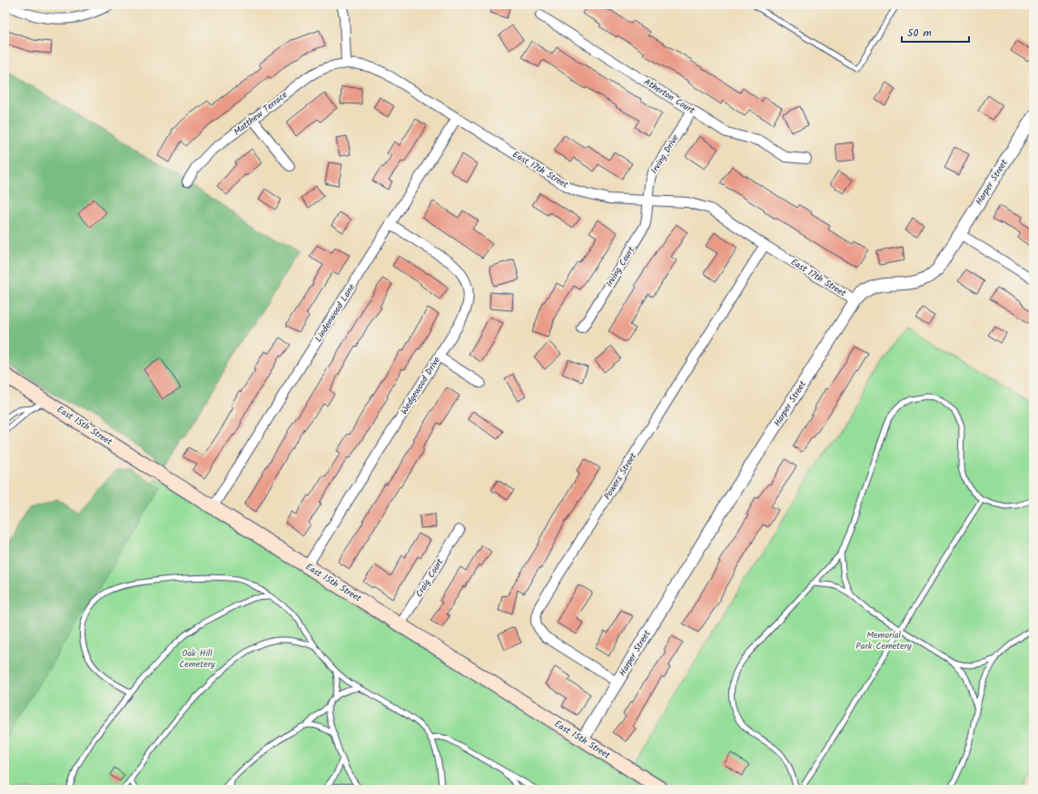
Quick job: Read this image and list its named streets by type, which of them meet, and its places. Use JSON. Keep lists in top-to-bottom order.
{
  "streets": {
    "main road": ["East 15th Street"],
    "street": [
      "Atherton Court",
      "Matthew Terrace",
      "Irving Drive",
      "East 17th Street",
      "Harper Street",
      "Irving Court",
      "Lindenwood Lane",
      "Wedgewood Drive",
      "Powers Street",
      "Craig Court"
    ]
  },
  "crossings": [
    ["Atherton Court", "Irving Drive"],
    ["Matthew Terrace", "East 17th Street"],
    ["Irving Drive", "East 17th Street"],
    ["Irving Drive", "Irving Court"],
    ["East 17th Street", "Harper Street"],
    ["East 17th Street", "Irving Court"],
    ["East 17th Street", "Lindenwood Lane"],
    ["East 17th Street", "Powers Street"],
    ["Harper Street", "East 15th Street"],
    ["Harper Street", "Powers Street"],
    ["Lindenwood Lane", "Wedgewood Drive"],
    ["Lindenwood Lane", "East 15th Street"],
    ["Wedgewood Drive", "East 15th Street"],
    ["East 15th Street", "Craig Court"]
  ],
  "parks": ["Memorial Park Cemetery", "Oak Hill Cemetery"],
  "scale_bar": "50 m"
}
